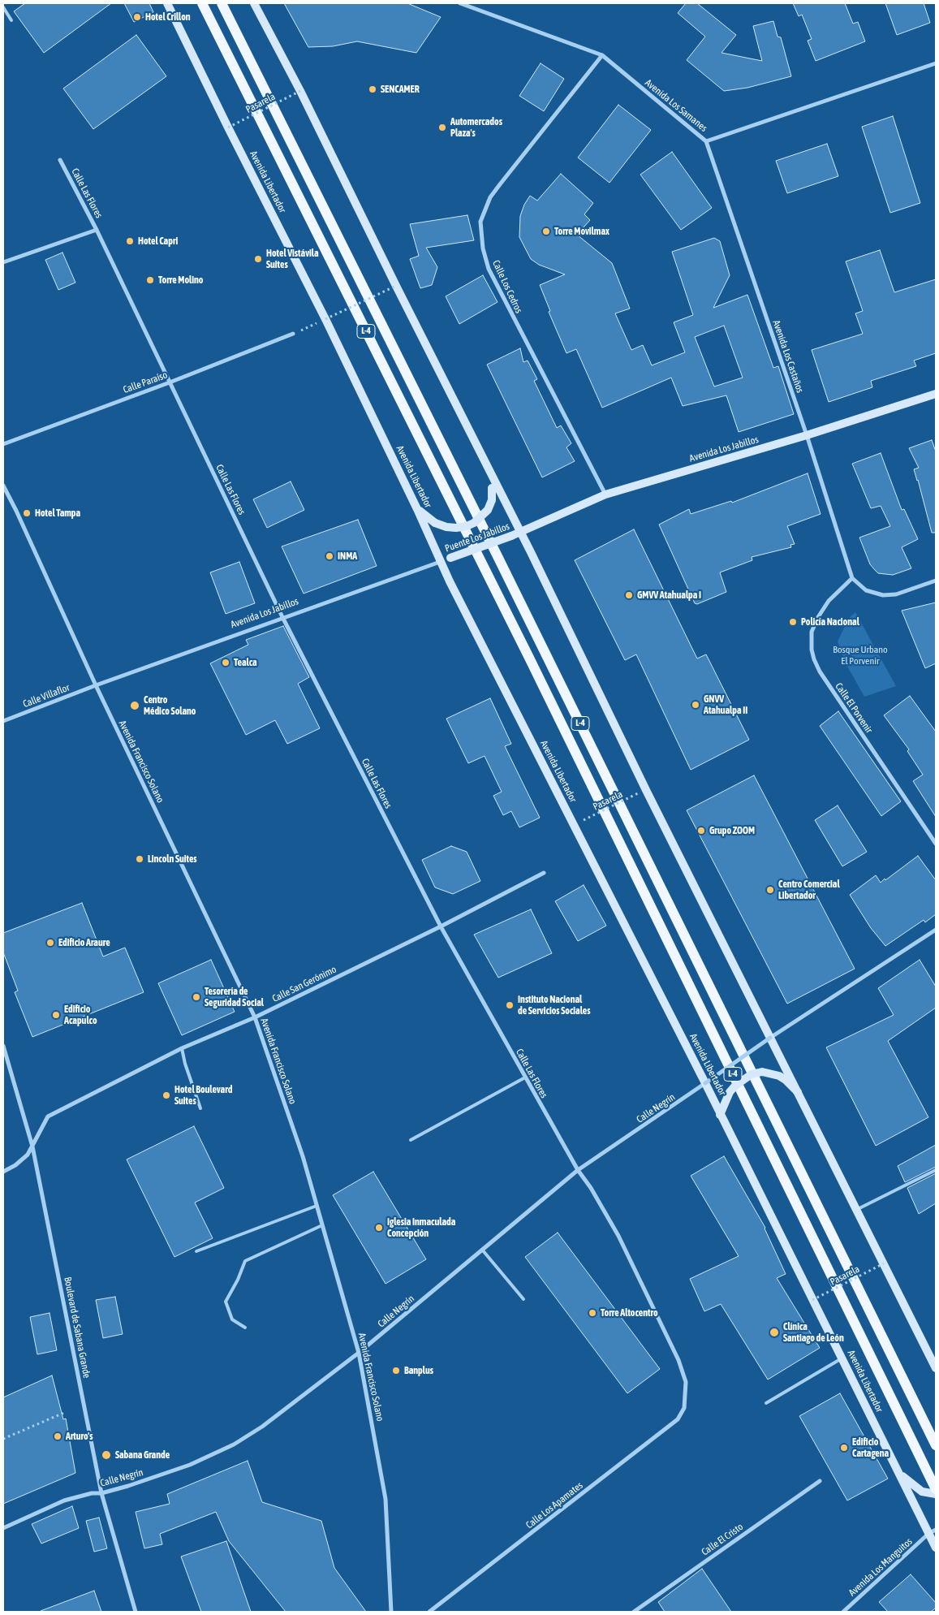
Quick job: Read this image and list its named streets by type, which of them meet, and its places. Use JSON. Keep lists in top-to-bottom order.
{
  "streets": {
    "main road": [
      "Avenida Libertador",
      "L-4",
      "Avenida Los Jabillos",
      "Puente Los Jabillos"
    ],
    "street": [
      "Avenida Los Samanes",
      "Calle Las Flores",
      "Calle Los Cedros",
      "Avenida Los Castaños",
      "Calle Paraíso",
      "Calle Villaflor",
      "Calle El Porvenir",
      "Avenida Francisco Solano",
      "Calle San Gerónimo",
      "Calle Negrín",
      "Boulevard de Sabana Grande",
      "Calle Los Apamates",
      "Calle El Cristo",
      "Avenida Los Manguitos"
    ],
    "path": ["Pasarela"]
  },
  "crossings": [
    ["Pasarela", "Avenida Libertador"],
    ["Pasarela", "L-4"],
    ["Avenida Los Samanes", "Calle Los Cedros"],
    ["Avenida Los Samanes", "Avenida Los Castaños"],
    ["Avenida Libertador", "L-4"],
    ["Avenida Libertador", "Avenida Los Jabillos"],
    ["Avenida Libertador", "Puente Los Jabillos"],
    ["Avenida Libertador", "Calle Negrín"],
    ["Avenida Libertador", "Avenida Los Manguitos"],
    ["Calle Las Flores", "Calle Paraíso"],
    ["Calle Las Flores", "Avenida Los Jabillos"],
    ["Calle Las Flores", "Calle San Gerónimo"],
    ["Calle Las Flores", "Calle Negrín"],
    ["Calle Las Flores", "Calle Los Apamates"],
    ["Calle Los Cedros", "Avenida Los Jabillos"],
    ["L-4", "Avenida Los Jabillos"],
    ["L-4", "Puente Los Jabillos"],
    ["L-4", "Calle Negrín"],
    ["Avenida Los Castaños", "Avenida Los Jabillos"],
    ["Avenida Los Castaños", "Calle El Porvenir"],
    ["Avenida Los Jabillos", "Puente Los Jabillos"],
    ["Avenida Los Jabillos", "Calle Villaflor"],
    ["Avenida Los Jabillos", "Avenida Francisco Solano"],
    ["Calle Villaflor", "Avenida Francisco Solano"],
    ["Avenida Francisco Solano", "Calle San Gerónimo"],
    ["Avenida Francisco Solano", "Calle Negrín"],
    ["Calle San Gerónimo", "Boulevard de Sabana Grande"],
    ["Calle Negrín", "Boulevard de Sabana Grande"]
  ],
  "parks": ["Bosque Urbano El Porvenir"],
  "places": [
    "Hotel Crillon",
    "SENCAMER",
    "Automercados Plaza's",
    "Torre Movilmax",
    "Hotel Capri",
    "Hotel Vistávila Suites",
    "Torre Molino",
    "Hotel Tampa",
    "INMA",
    "GMVV Atahualpa I",
    "Policía Nacional",
    "Tealca",
    "GNVV Atahualpa II",
    "Centro Médico Solano",
    "Grupo ZOOM",
    "Lincoln Suites",
    "Centro Comercial Libertador",
    "Edificio Araure",
    "Tesorería de Seguridad Social",
    "Instituto Nacional de Servicios Sociales",
    "Edificio Acapulco",
    "Hotel Boulevard Suites",
    "Iglesia Inmaculada Concepción",
    "Torre Altocentro",
    "Clínica Santiago de León",
    "Banplus",
    "Arturo's",
    "Edificio Cartagena",
    "Sabana Grande"
  ]
}
